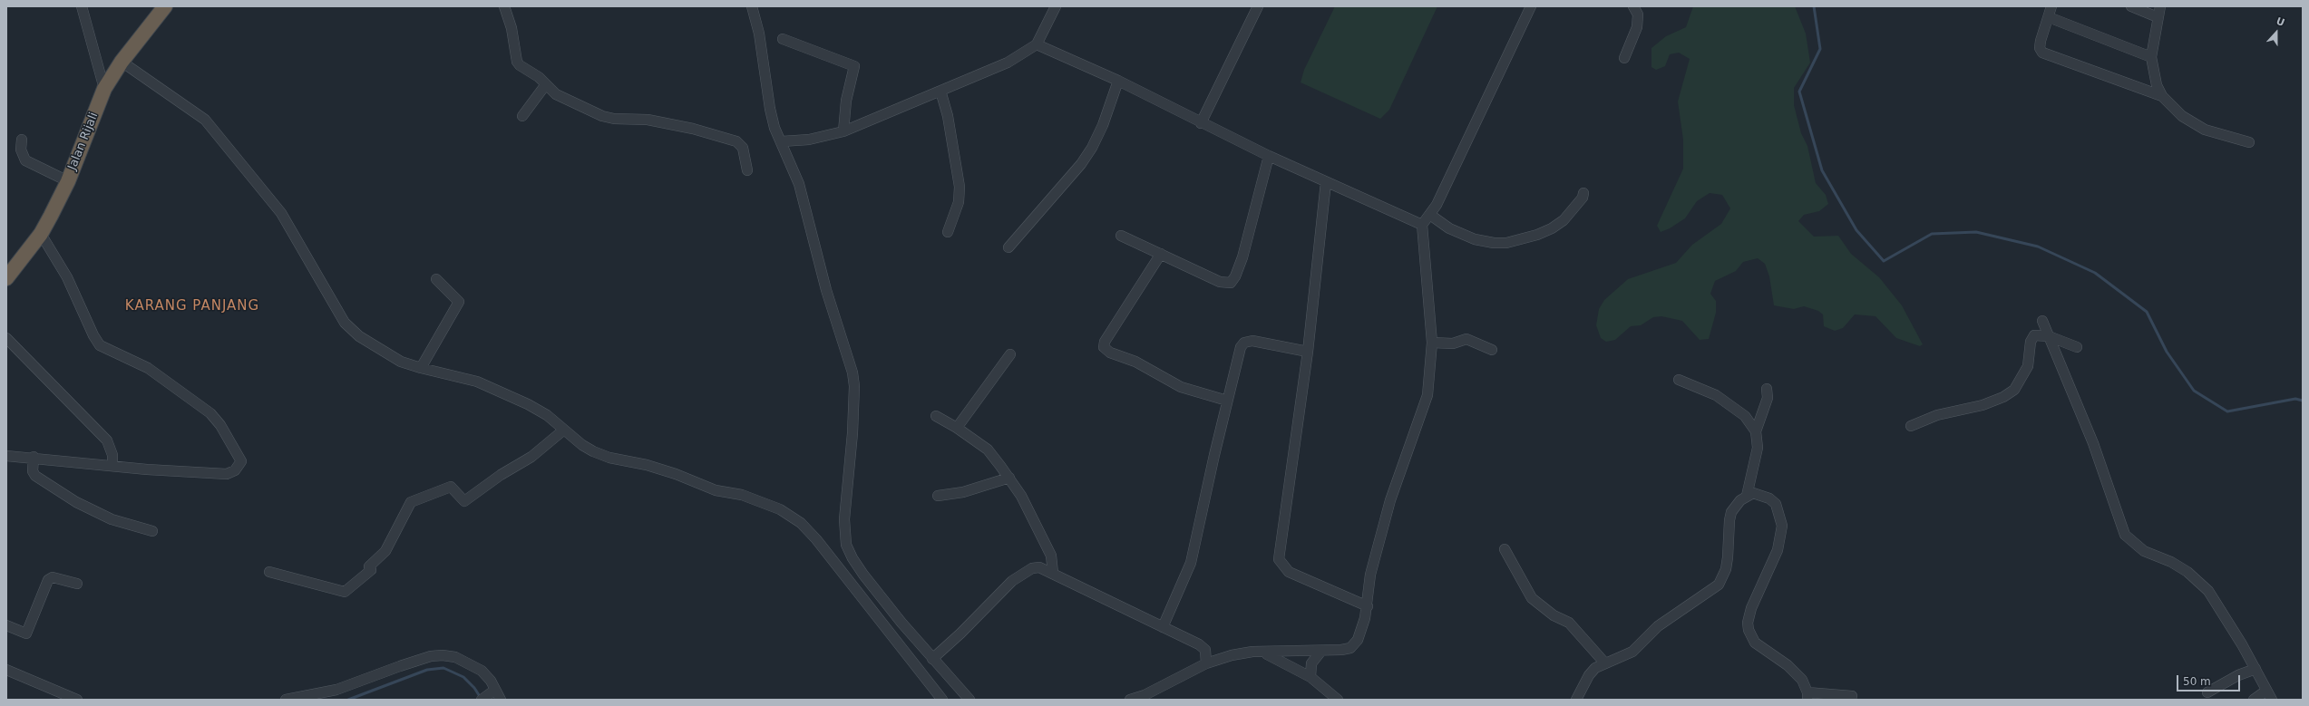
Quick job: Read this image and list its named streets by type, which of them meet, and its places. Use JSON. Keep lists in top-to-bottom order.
{
  "streets": {
    "highway": ["Jalan Rijali"]
  },
  "districts": ["KARANG PANJANG"],
  "scale_bar": "50 m",
  "north": "top"
}
